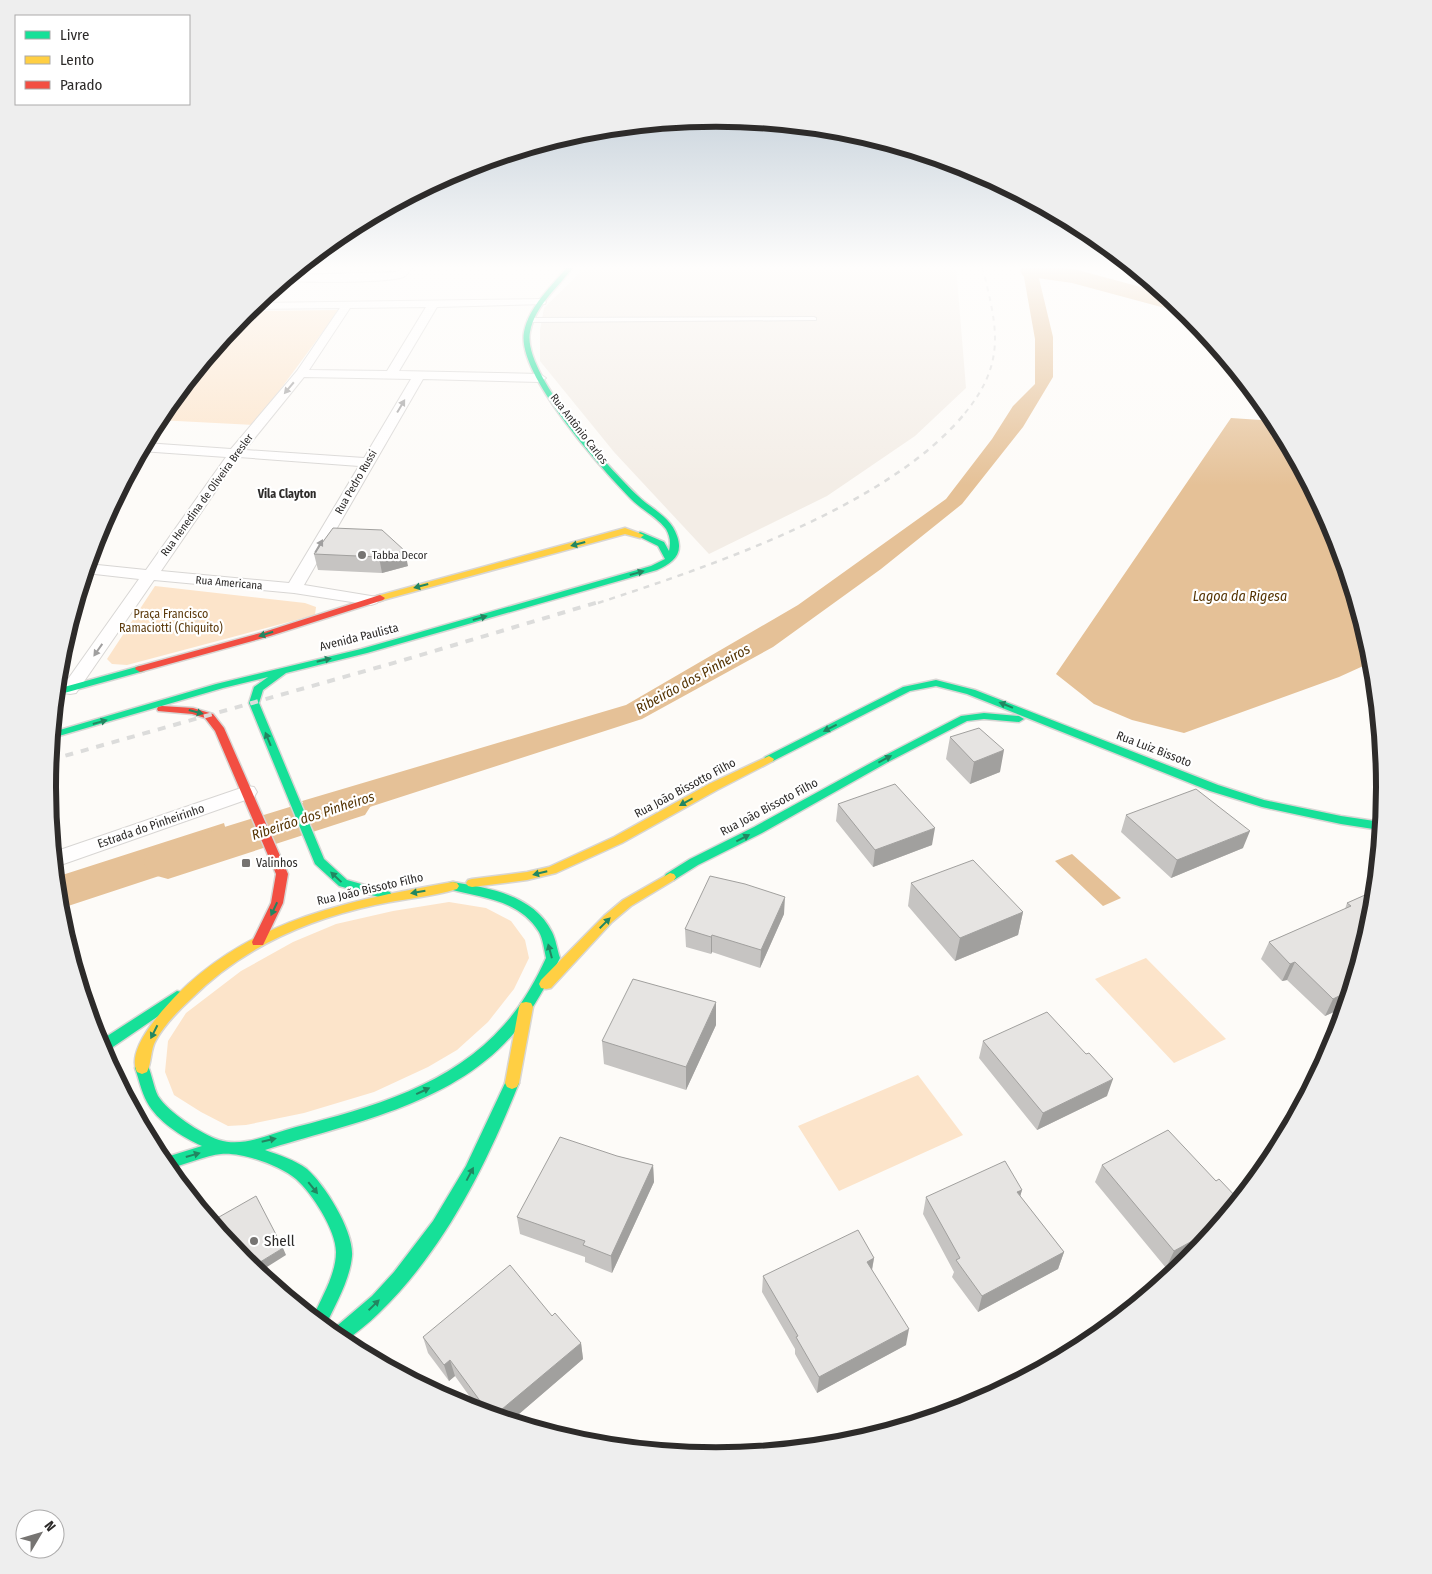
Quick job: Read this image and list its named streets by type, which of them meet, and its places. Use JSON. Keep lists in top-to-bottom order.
{
  "streets": {
    "main road": [
      "Rua Antônio Carlos",
      "Avenida Paulista",
      "Rua Luiz Bissoto",
      "Rua João Bissotto Filho",
      "Rua João Bissoto Filho"
    ],
    "street": [
      "Rua Pedro Russi",
      "Rua Henedina de Oliveira Bresler",
      "Rua Americana",
      "Estrada do Pinheirinho"
    ]
  },
  "crossings": [
    ["Rua Antônio Carlos", "Avenida Paulista"],
    ["Rua Pedro Russi", "Rua Americana"],
    ["Rua Henedina de Oliveira Bresler", "Rua Americana"],
    ["Rua Luiz Bissoto", "Rua João Bissotto Filho"],
    ["Rua Luiz Bissoto", "Rua João Bissoto Filho"],
    ["Rua João Bissotto Filho", "Rua João Bissoto Filho"]
  ],
  "one_way": ["Rua Pedro Russi", "Rua Henedina de Oliveira Bresler", "Rua João Bissotto Filho"],
  "districts": ["Vila Clayton"],
  "water": ["Lagoa da Rigesa", "Ribeirão dos Pinheiros"],
  "parks": ["Praça Francisco Ramaciotti (Chiquito)"],
  "places": {
    "other": ["Tabba Decor", "Shell"],
    "transit": ["Valinhos"]
  },
  "legend": ["Livre", "Lento", "Parado"],
  "north": "top right"
}
